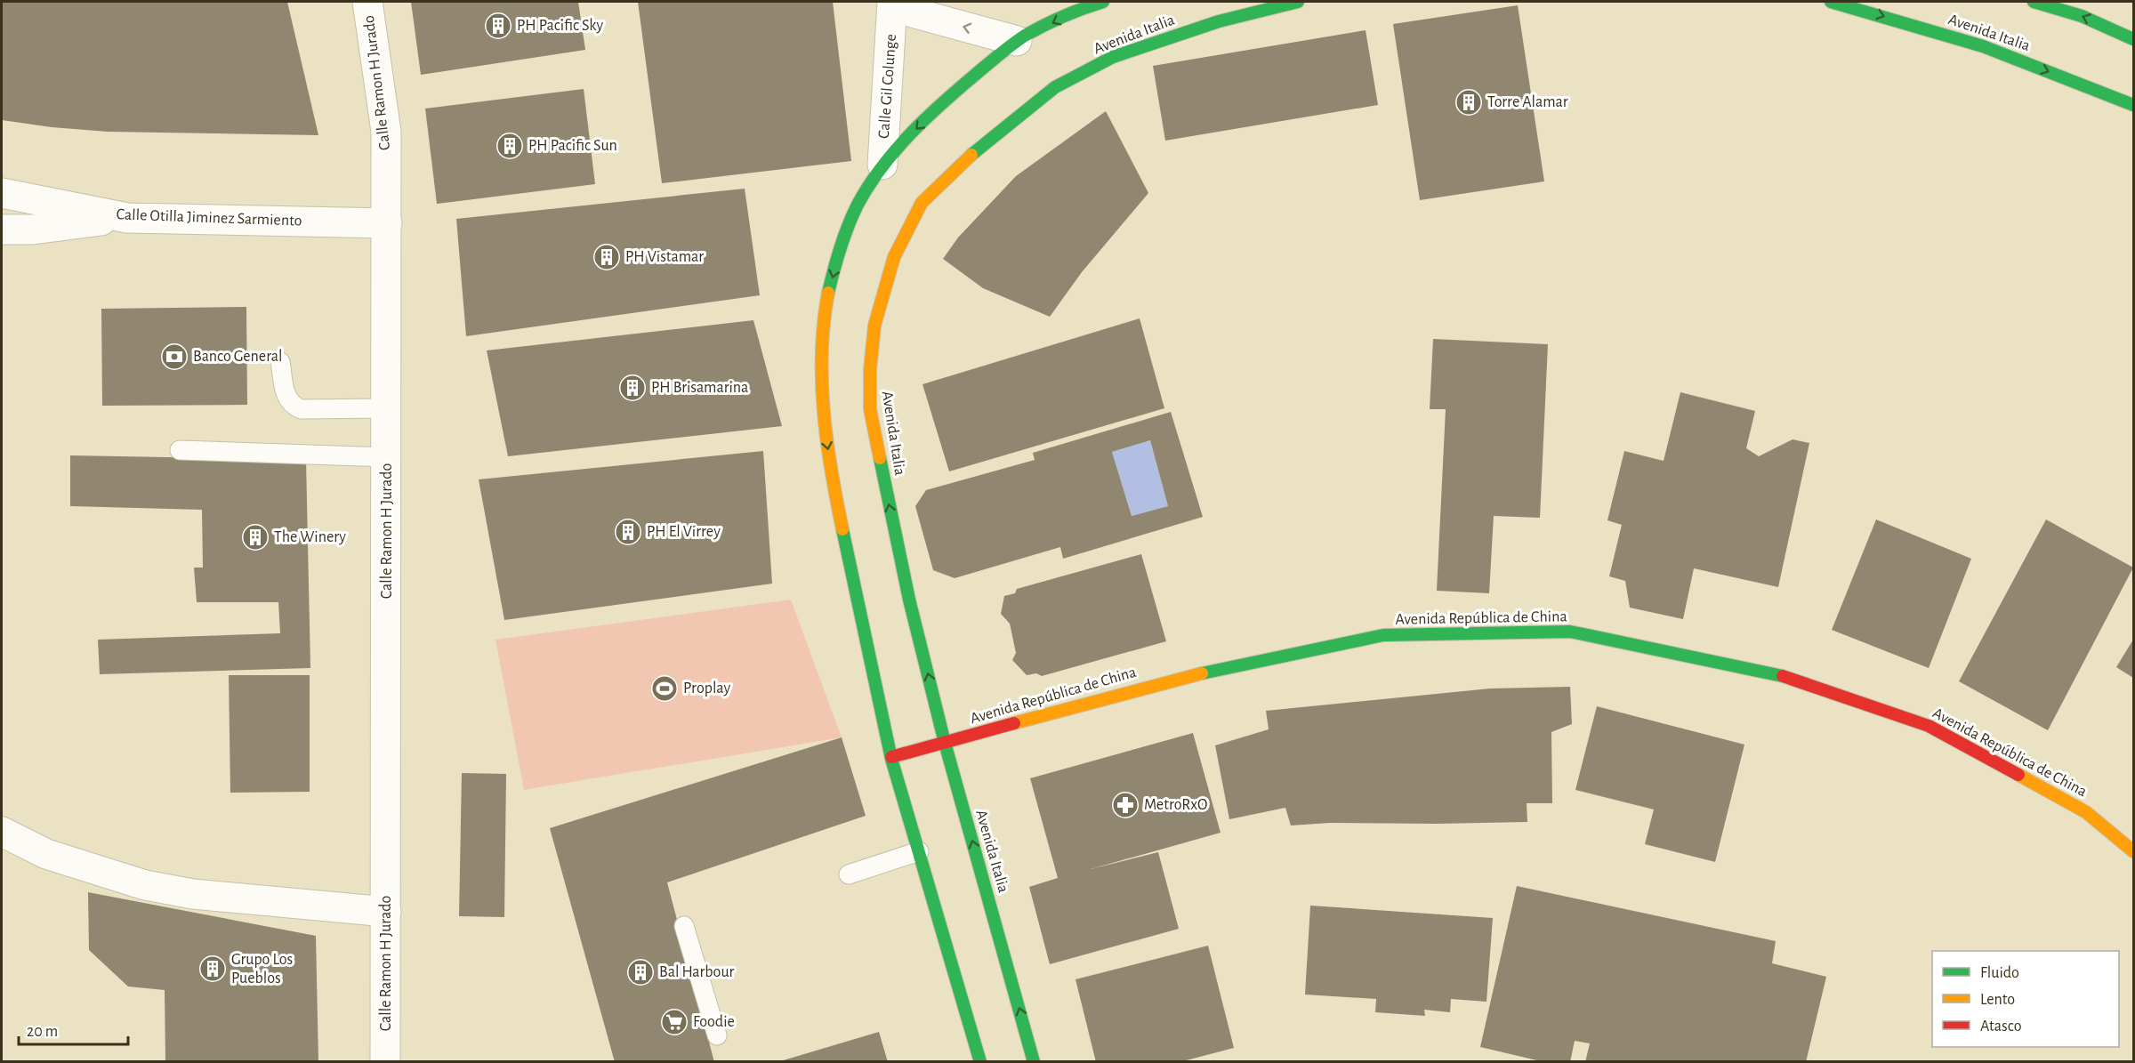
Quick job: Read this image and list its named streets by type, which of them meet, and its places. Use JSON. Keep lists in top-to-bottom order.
{
  "streets": {
    "street": [
      "Avenida Italia",
      "Calle Ramon H Jurado",
      "Calle Gil Colunge",
      "Calle Otilla Jiminez Sarmiento",
      "Avenida República de China"
    ]
  },
  "crossings": [
    ["Avenida Italia", "Avenida República de China"],
    ["Calle Ramon H Jurado", "Calle Otilla Jiminez Sarmiento"]
  ],
  "one_way": ["Calle Gil Colunge"],
  "places": {
    "building": [
      "PH Pacific Sky",
      "Torre Alamar",
      "PH Pacific Sun",
      "PH Vistamar",
      "PH Brisamarina",
      "PH El Virrey",
      "The Winery",
      "Grupo Los Pueblos",
      "Bal Harbour"
    ],
    "bank": ["Banco General"],
    "sports": ["Proplay"],
    "pharmacy": ["MetroRxO"],
    "supermarket": ["Foodie"]
  },
  "legend": ["Fluido", "Lento", "Atasco"],
  "scale_bar": "20 m"
}
